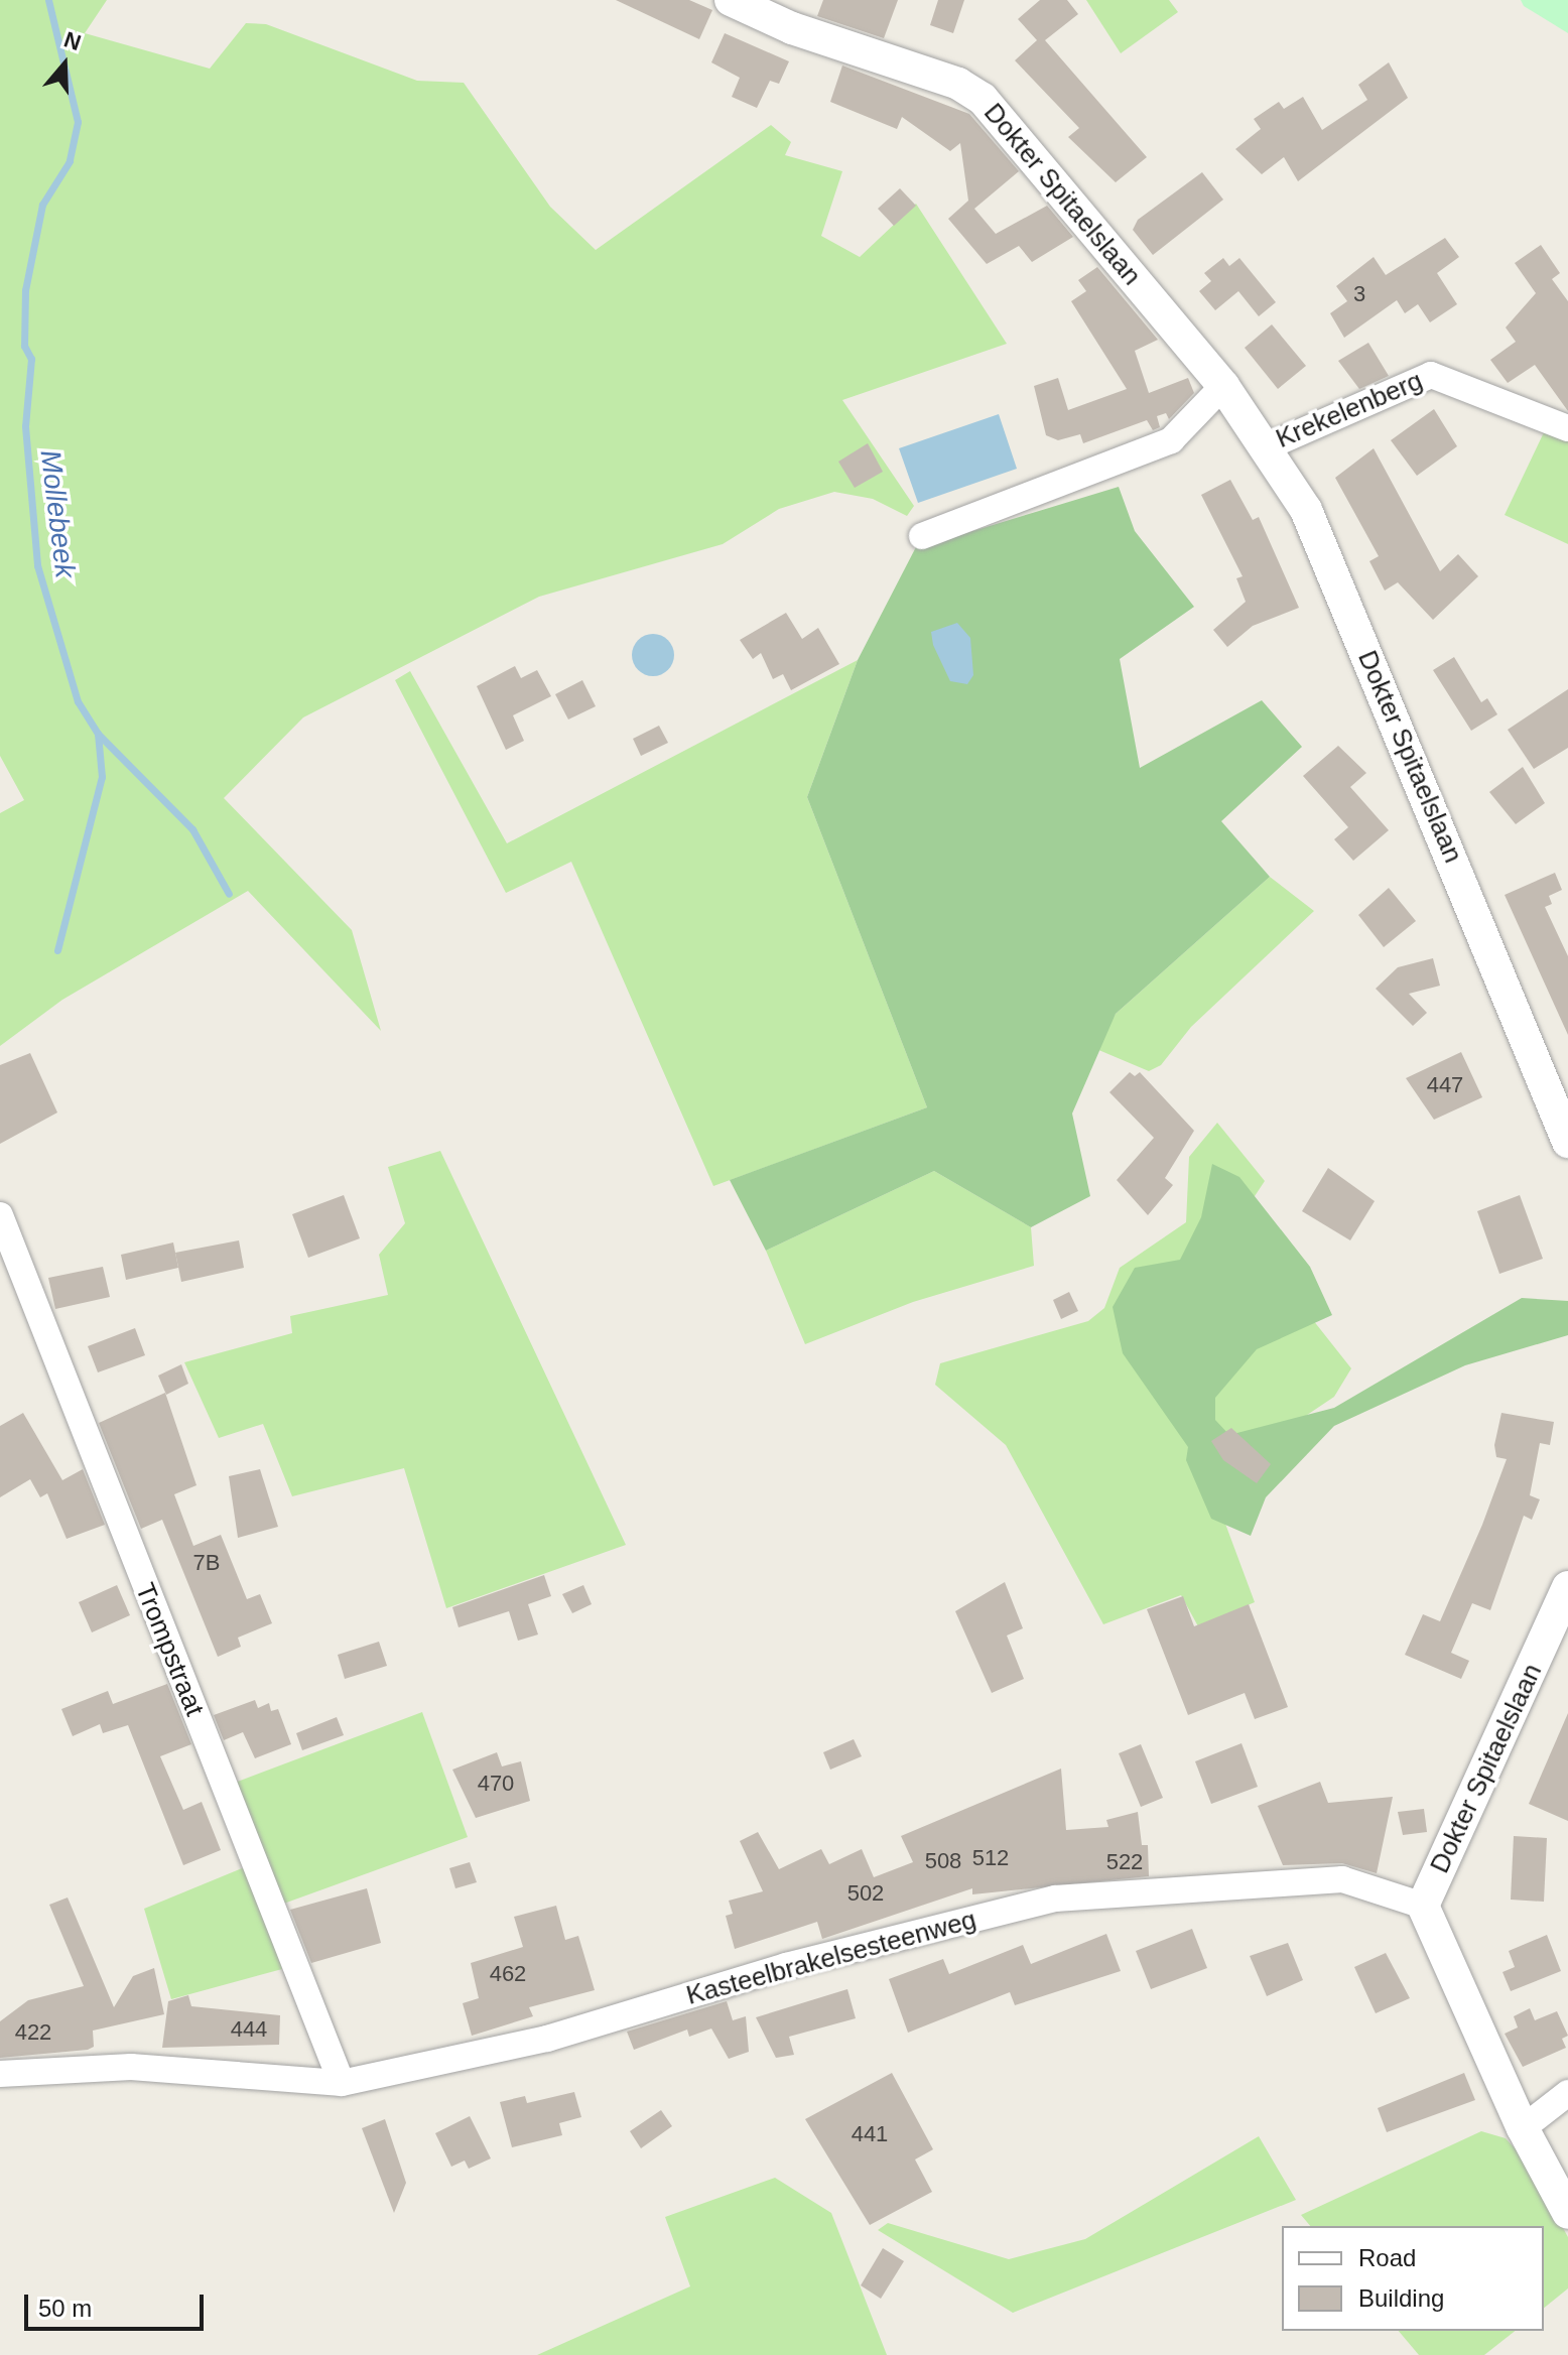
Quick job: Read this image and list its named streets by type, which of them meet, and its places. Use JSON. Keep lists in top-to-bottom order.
{
  "streets": {
    "street": [
      "Dokter Spitaelslaan",
      "Krekelenberg",
      "Trompstraat",
      "Kasteelbrakelsesteenweg"
    ]
  },
  "crossings": [
    ["Dokter Spitaelslaan", "Krekelenberg"],
    ["Dokter Spitaelslaan", "Kasteelbrakelsesteenweg"],
    ["Trompstraat", "Kasteelbrakelsesteenweg"]
  ],
  "water": ["Mollebeek"],
  "house_numbers": [
    "3",
    "447",
    "7B",
    "470",
    "512",
    "508",
    "522",
    "502",
    "462",
    "444",
    "422",
    "441"
  ],
  "legend": ["Road", "Building"],
  "scale_bar": "50 m",
  "north": "top"
}
